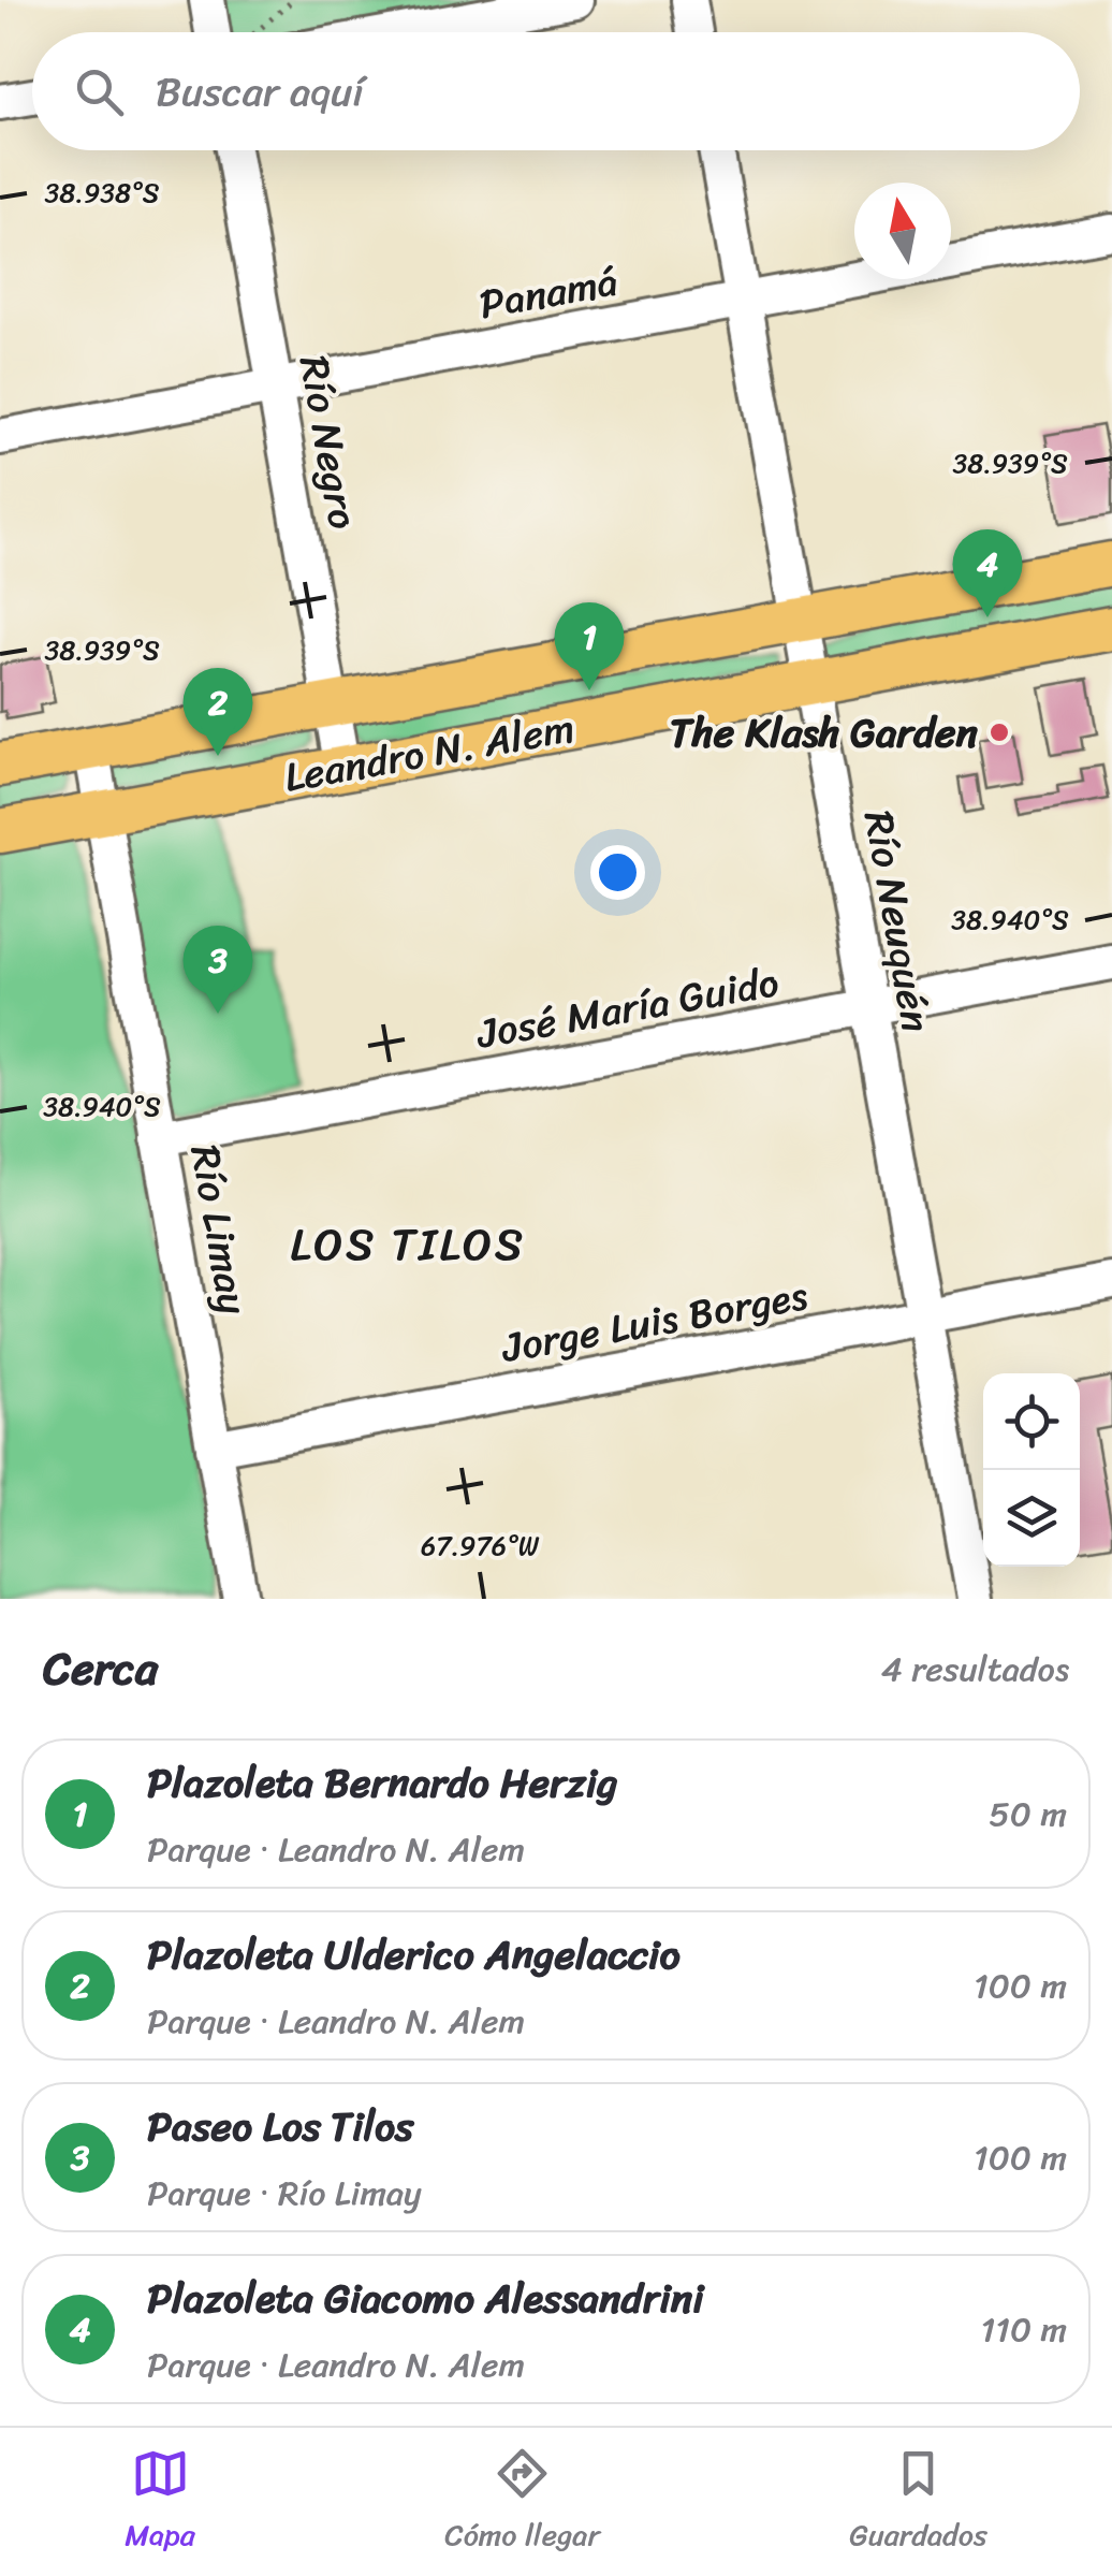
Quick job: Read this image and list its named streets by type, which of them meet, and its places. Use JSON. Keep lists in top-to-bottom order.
{
  "streets": {
    "main road": ["Leandro N. Alem"],
    "street": [
      "Panamá",
      "Río Negro",
      "Río Neuquén",
      "José María Guido",
      "Río Limay",
      "Jorge Luis Borges"
    ]
  },
  "crossings": [
    ["Panamá", "Río Negro"],
    ["Panamá", "Río Neuquén"],
    ["Río Negro", "Leandro N. Alem"],
    ["Leandro N. Alem", "Río Neuquén"],
    ["Leandro N. Alem", "Río Limay"],
    ["Río Neuquén", "José María Guido"],
    ["Río Neuquén", "Jorge Luis Borges"],
    ["José María Guido", "Río Limay"],
    ["Río Limay", "Jorge Luis Borges"]
  ],
  "districts": ["LOS TILOS"],
  "places": ["The Klash Garden"],
  "north": "top",
  "page": {
    "search": "Buscar aquí",
    "pins": [
      "4",
      "1",
      "2",
      "3"
    ],
    "heading": ["Cerca", "4 resultados"],
    "list": [
      {
        "mark": "1",
        "name": "Plazoleta Bernardo Herzig",
        "note": "Parque · Leandro N. Alem",
        "value": "50 m"
      },
      {
        "mark": "2",
        "name": "Plazoleta Ulderico Angelaccio",
        "note": "Parque · Leandro N. Alem",
        "value": "100 m"
      },
      {
        "mark": "3",
        "name": "Paseo Los Tilos",
        "note": "Parque · Río Limay",
        "value": "100 m"
      },
      {
        "mark": "4",
        "name": "Plazoleta Giacomo Alessandrini",
        "note": "Parque · Leandro N. Alem",
        "value": "110 m"
      }
    ],
    "nav": ["Mapa", "Cómo llegar", "Guardados"]
  },
  "coordinates": [
    "38.938°S",
    "38.939°S",
    "38.940°S",
    "67.976°W"
  ]
}
